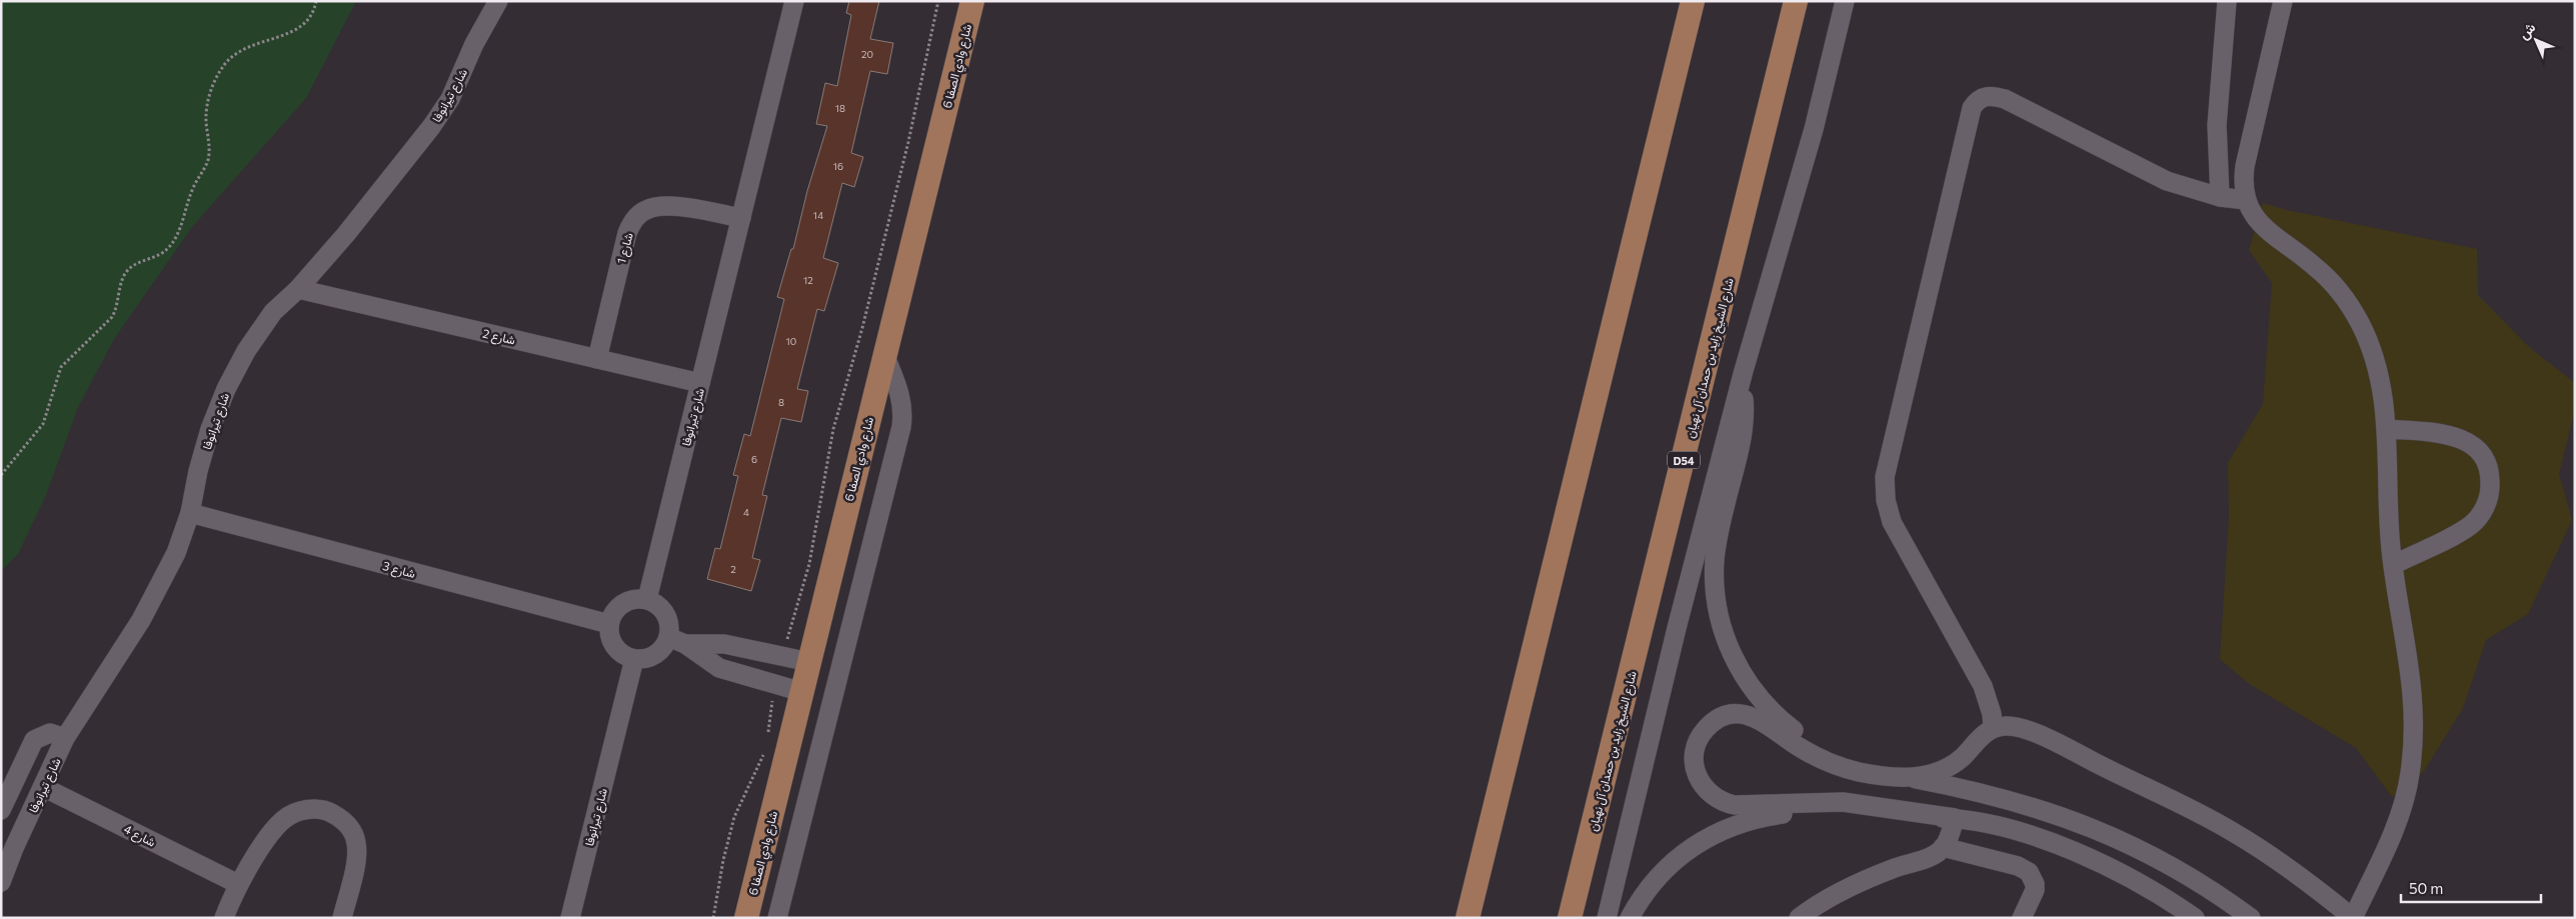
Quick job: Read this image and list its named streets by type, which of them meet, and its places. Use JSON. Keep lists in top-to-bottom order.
{
  "streets": {
    "main road": ["شارع وادي الصفا 6", "شارع الشيخ زايد بن حمدان آل نهيان", "D54"],
    "street": [
      "شارع تيرانوفا",
      "شارع 1",
      "شارع 2",
      "شارع 3",
      "شارع 4"
    ]
  },
  "crossings": [
    ["شارع تيرانوفا", "شارع 1"],
    ["شارع تيرانوفا", "شارع 2"],
    ["شارع تيرانوفا", "شارع 3"],
    ["شارع تيرانوفا", "شارع 4"],
    ["شارع 1", "شارع 2"]
  ],
  "house_numbers": [
    "20",
    "18",
    "16",
    "14",
    "12",
    "10",
    "8",
    "6",
    "4",
    "2"
  ],
  "scale_bar": "50 m",
  "north": "top left"
}
